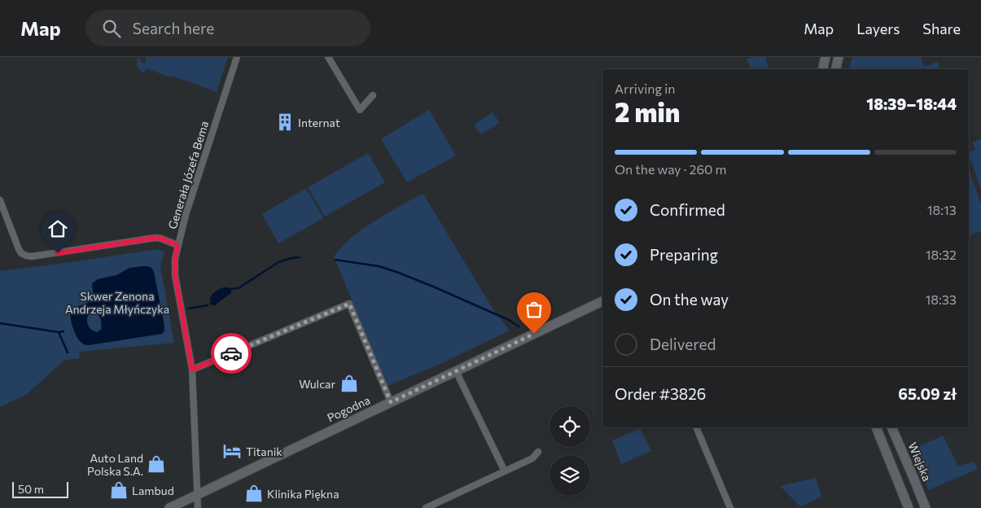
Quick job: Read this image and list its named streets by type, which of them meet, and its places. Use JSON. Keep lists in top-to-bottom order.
{
  "streets": {
    "street": ["Generała Józefa Bema", "Pogodna", "Wiejska"]
  },
  "crossings": [
    ["Generała Józefa Bema", "Pogodna"]
  ],
  "parks": ["Skwer Zenona Andrzeja Młyńczyka"],
  "places": {
    "building": ["Internat"],
    "shop": [
      "Wulcar",
      "Auto Land Polska S.A.",
      "Lambud",
      "Klinika Piękna"
    ],
    "hotel": ["Titanik"]
  },
  "scale_bar": "50 m",
  "page": {
    "header": "Map",
    "search": "Search here",
    "nav": ["Map", "Layers", "Share"],
    "heading": ["2 min", "Arriving in", "18:39–18:44"],
    "panel": ["Order #3826", "65.09 zł"],
    "bar": "On the way · 260 m",
    "list": [
      ["Confirmed", "18:13"],
      ["Preparing", "18:32"],
      ["On the way", "18:33"],
      "Delivered"
    ],
    "scale": "50 m"
  }
}
